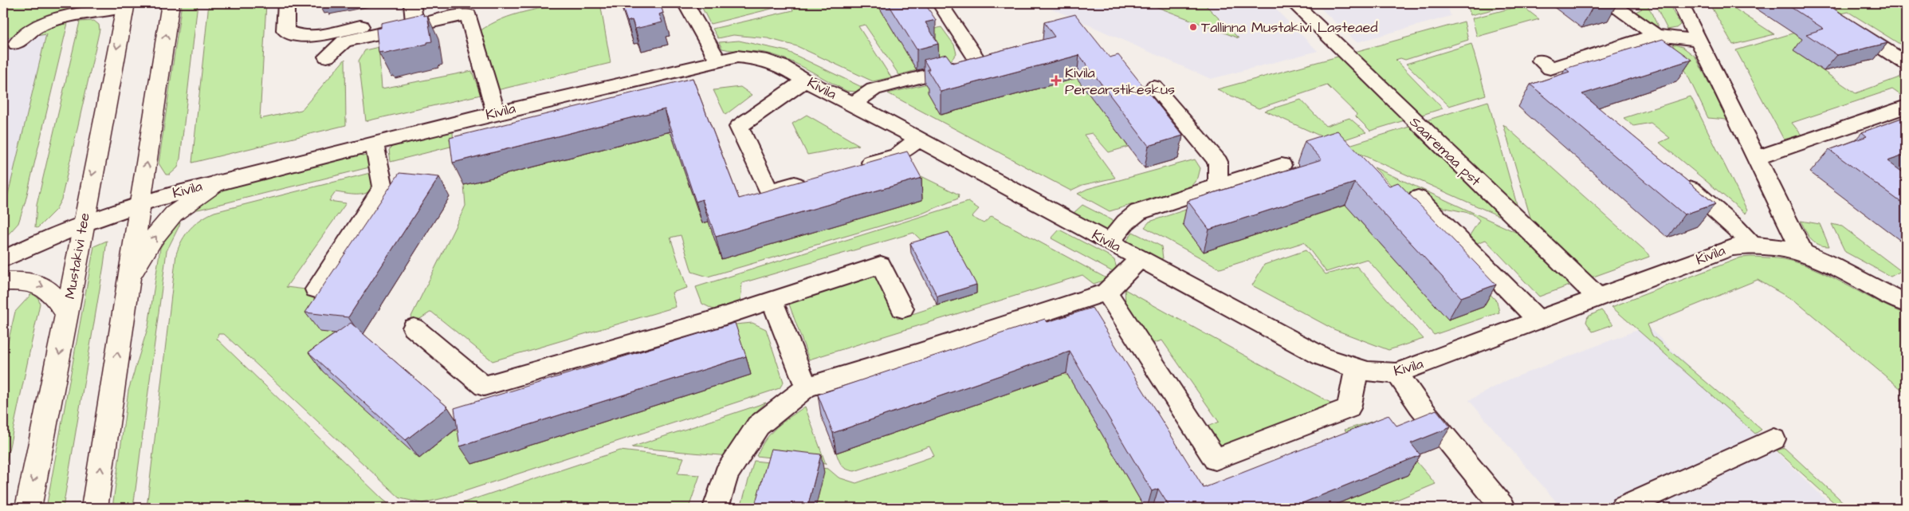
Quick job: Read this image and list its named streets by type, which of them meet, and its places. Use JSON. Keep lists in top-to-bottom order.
{
  "streets": {
    "main road": ["Mustakivi tee"],
    "street": ["Kivila", "Saaremaa pst"]
  },
  "crossings": [
    ["Kivila", "Saaremaa pst"],
    ["Kivila", "Mustakivi tee"]
  ],
  "places": {
    "other": ["Tallinna Mustakivi Lasteaed"],
    "health": ["Kivila Perearstikeskus"]
  }
}
